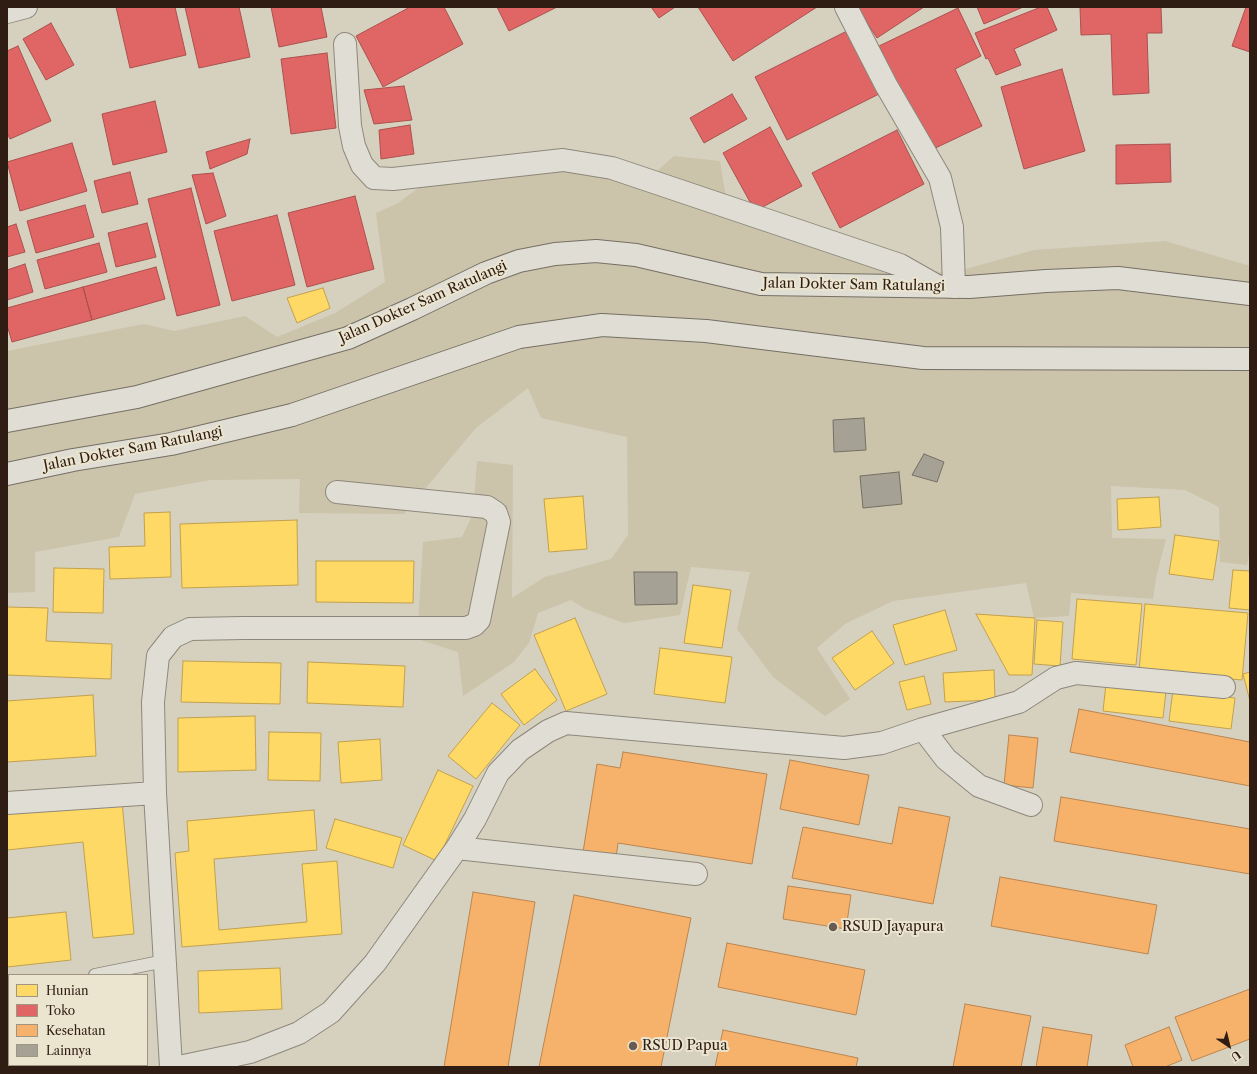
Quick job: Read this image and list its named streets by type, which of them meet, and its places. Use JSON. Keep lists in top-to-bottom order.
{
  "streets": {
    "street": ["Jalan Dokter Sam Ratulangi"]
  },
  "places": ["RSUD Jayapura", "RSUD Papua"],
  "legend": [
    "Hunian",
    "Toko",
    "Kesehatan",
    "Lainnya"
  ],
  "north": "bottom right"
}
